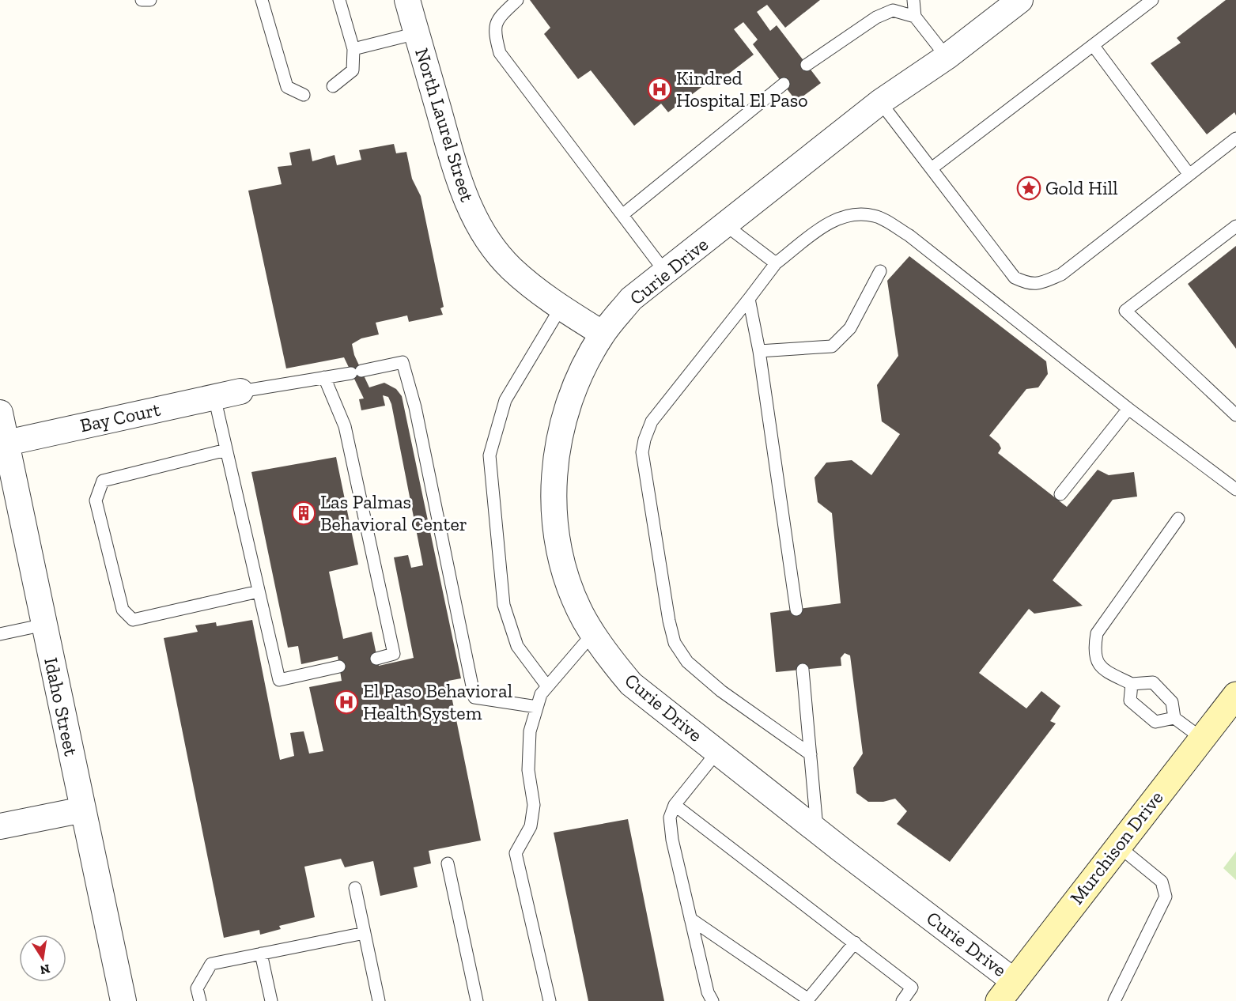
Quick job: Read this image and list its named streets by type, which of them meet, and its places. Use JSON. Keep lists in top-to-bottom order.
{
  "streets": {
    "main road": ["Murchison Drive"],
    "street": [
      "North Laurel Street",
      "Curie Drive",
      "Bay Court",
      "Idaho Street"
    ]
  },
  "crossings": [
    ["North Laurel Street", "Curie Drive"],
    ["Curie Drive", "Murchison Drive"],
    ["Bay Court", "Idaho Street"]
  ],
  "places": {
    "hospital": ["Kindred Hospital El Paso", "El Paso Behavioral Health System"],
    "place": ["Gold Hill"],
    "building": ["Las Palmas Behavioral Center"]
  },
  "north": "bottom"
}
